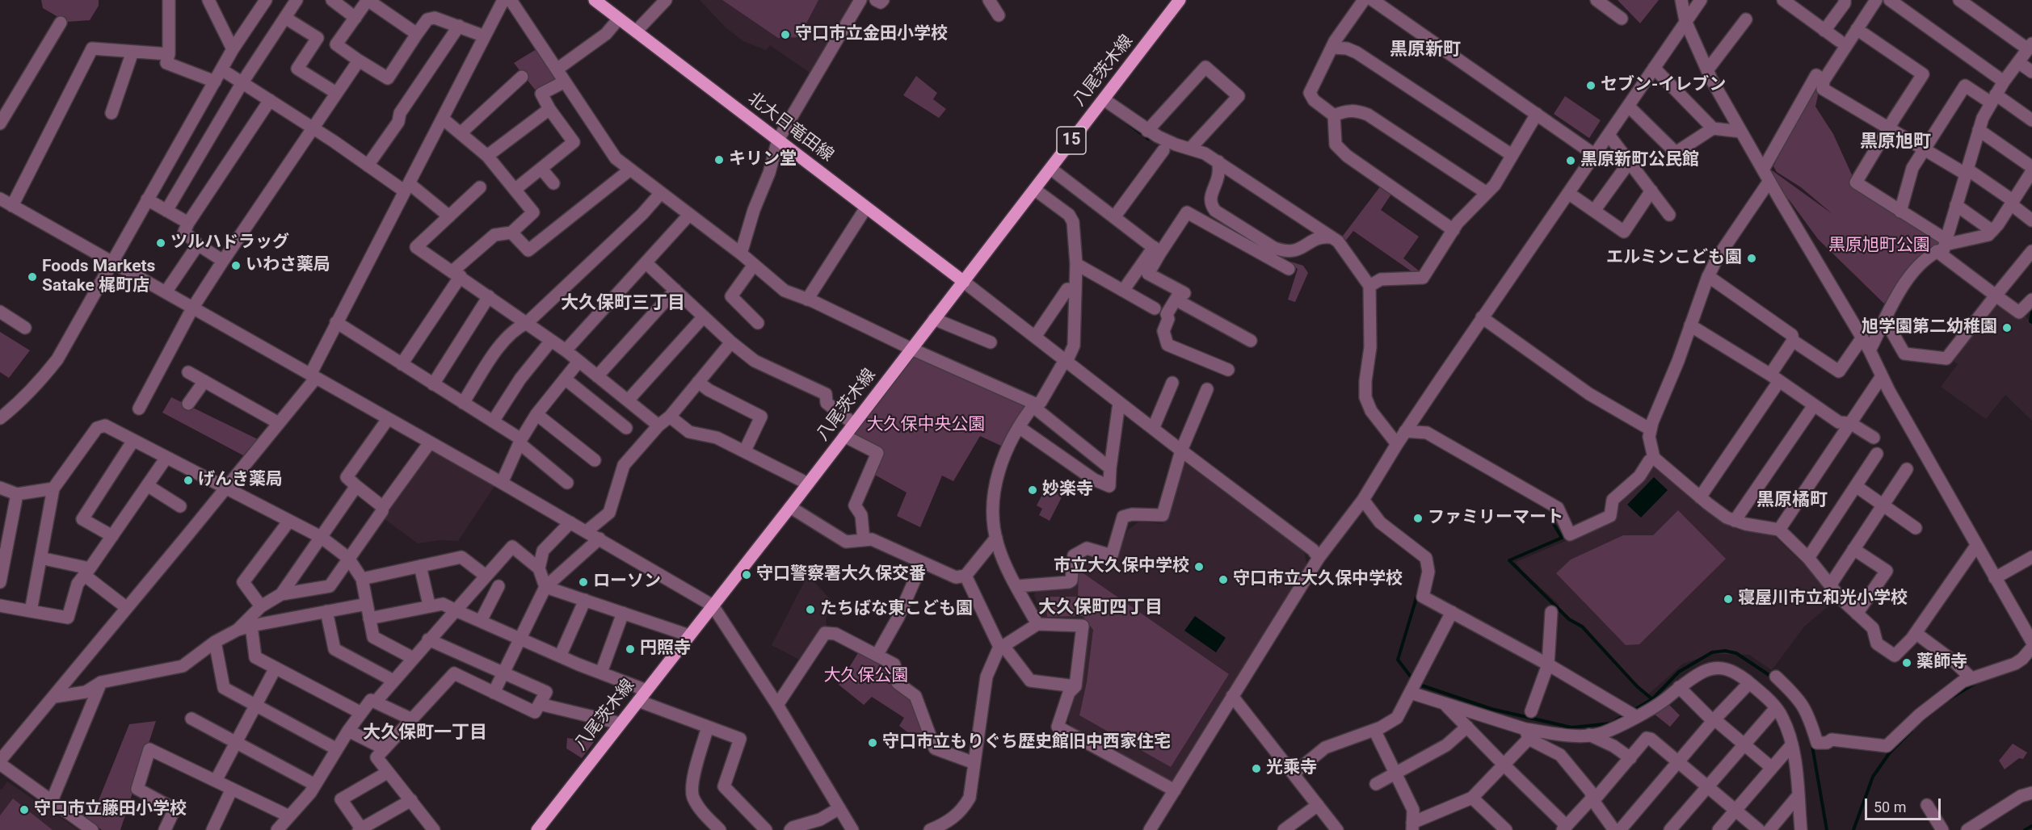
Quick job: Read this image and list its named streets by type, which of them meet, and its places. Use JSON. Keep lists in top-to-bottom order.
{
  "streets": {
    "main road": ["八尾茨木線", "北大日竜田線", "15"]
  },
  "crossings": [
    ["八尾茨木線", "北大日竜田線"]
  ],
  "districts": [
    "黒原新町",
    "黒原旭町",
    "大久保町三丁目",
    "黒原橘町",
    "大久保町四丁目",
    "大久保町一丁目"
  ],
  "parks": ["黒原旭町公園", "大久保中央公園", "大久保公園"],
  "places": [
    "守口市立金田小学校",
    "セブン-イレブン",
    "キリン堂",
    "黒原新町公民館",
    "ツルハドラッグ",
    "エルミンこども園",
    "いわさ薬局",
    "Foods Markets Satake 梶町店",
    "旭学園第二幼稚園",
    "げんき薬局",
    "妙楽寺",
    "ファミリーマート",
    "市立大久保中学校",
    "守口警察署大久保交番",
    "守口市立大久保中学校",
    "ローソン",
    "寝屋川市立和光小学校",
    "たちばな東こども園",
    "円照寺",
    "薬師寺",
    "守口市立もりぐち歴史館旧中西家住宅",
    "光乘寺",
    "守口市立藤田小学校"
  ],
  "scale_bar": "50 m"
}
